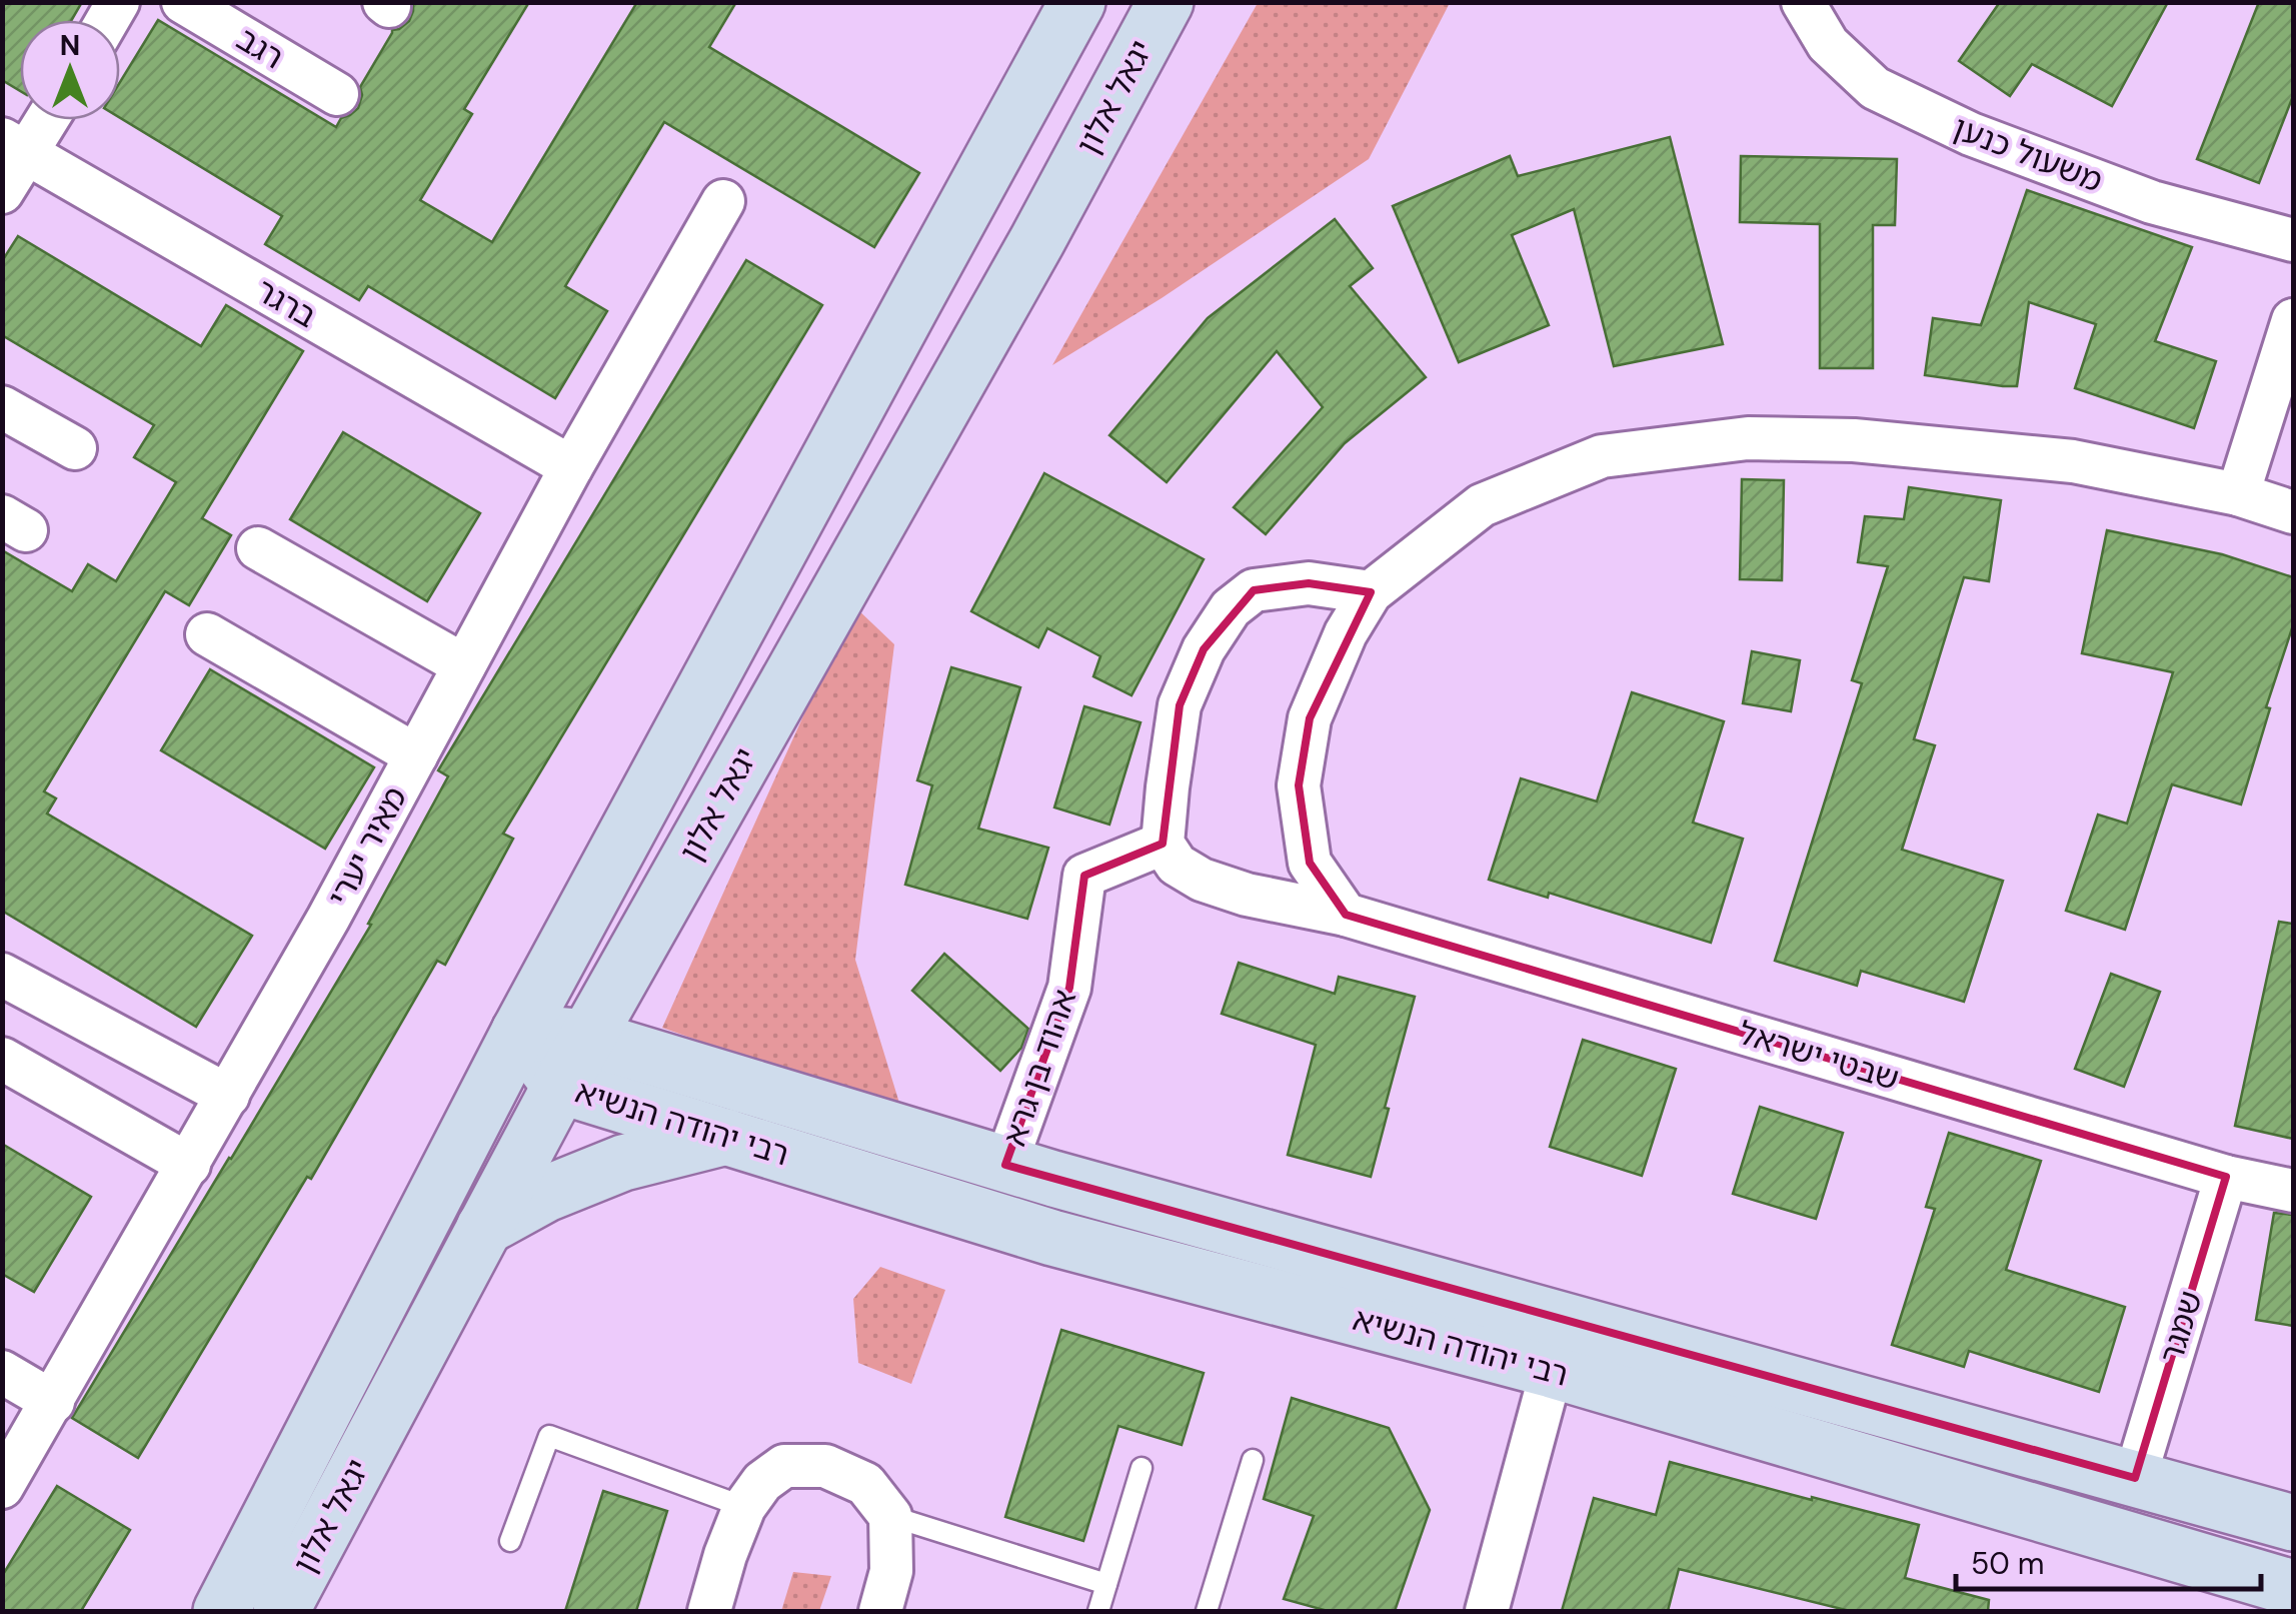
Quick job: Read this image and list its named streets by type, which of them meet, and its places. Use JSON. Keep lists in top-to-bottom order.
{
  "streets": {
    "main road": ["יגאל אלון", "רבי יהודה הנשיא"],
    "street": [
      "רגב",
      "משעול כנען",
      "ברגר",
      "מאיר יערי",
      "שבטי ישראל",
      "אהוד בן גרא",
      "שמגר"
    ]
  },
  "crossings": [
    ["יגאל אלון", "רבי יהודה הנשיא"],
    ["ברגר", "מאיר יערי"],
    ["שבטי ישראל", "אהוד בן גרא"],
    ["שבטי ישראל", "שמגר"],
    ["אהוד בן גרא", "רבי יהודה הנשיא"],
    ["רבי יהודה הנשיא", "שמגר"]
  ],
  "scale_bar": "50 m",
  "north": "top"
}
